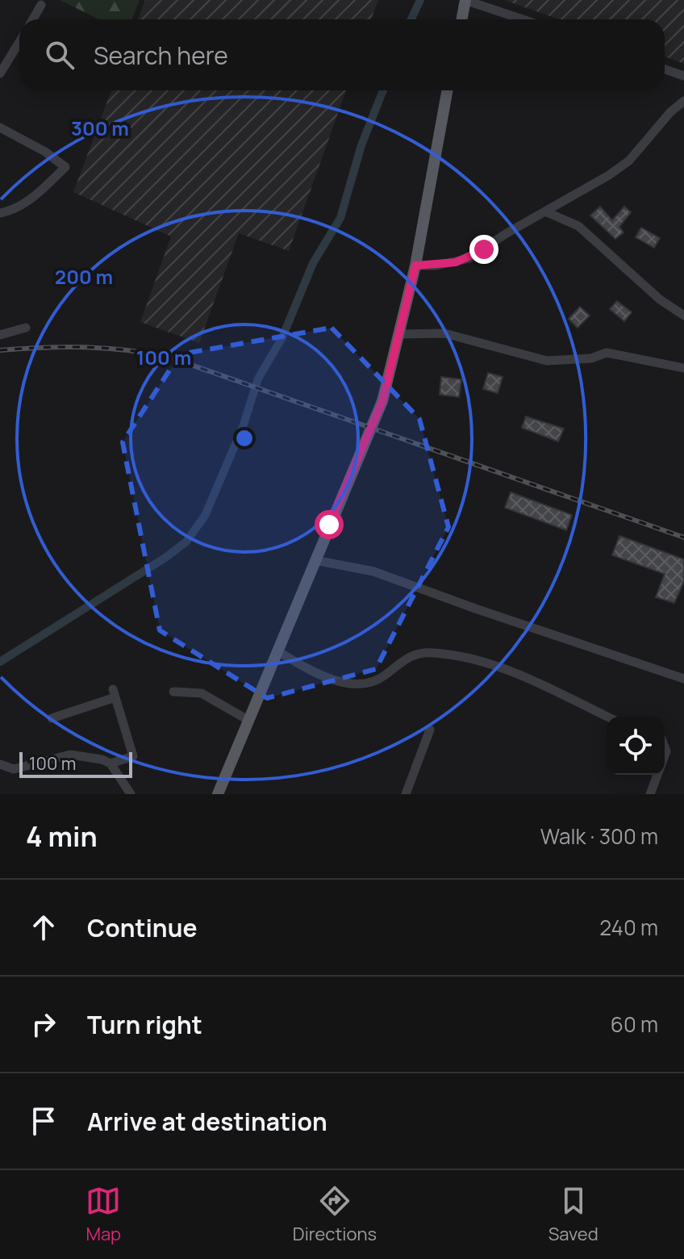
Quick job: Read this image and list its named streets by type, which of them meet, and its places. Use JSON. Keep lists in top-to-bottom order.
{
  "scale_bar": "100 m",
  "page": {
    "search": "Search here",
    "scale": "100 m",
    "heading": ["4 min", "Walk · 300 m"],
    "list": [
      ["Continue", "240 m"],
      ["Turn right", "60 m"],
      "Arrive at destination"
    ],
    "nav": ["Map", "Directions", "Saved"]
  },
  "rings": ["300 m", "200 m", "100 m"]
}
